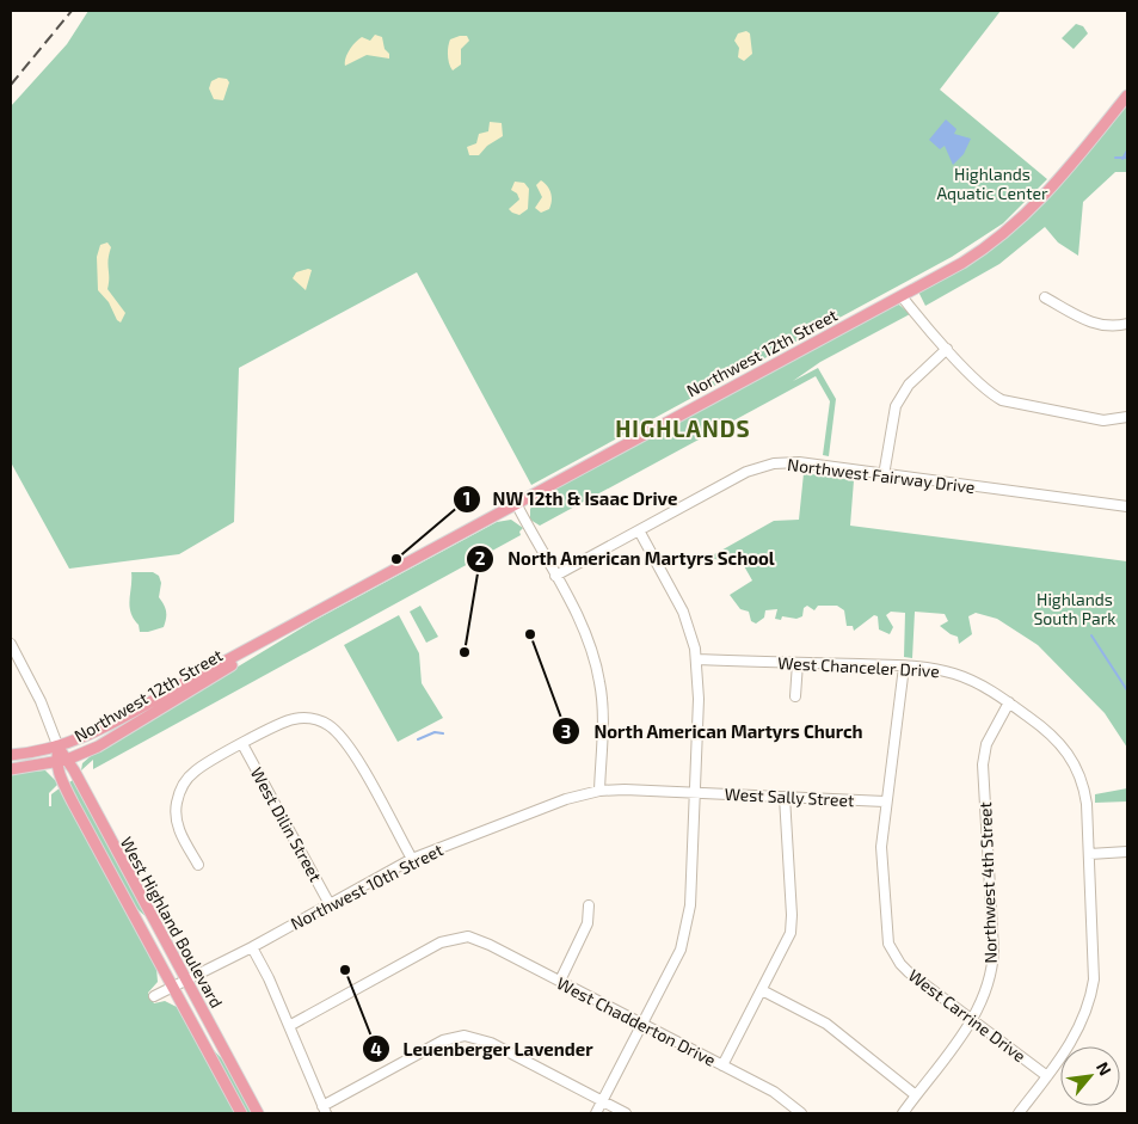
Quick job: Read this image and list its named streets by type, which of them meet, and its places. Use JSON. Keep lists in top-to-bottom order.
{
  "streets": {
    "main road": ["Northwest 12th Street", "West Highland Boulevard"],
    "street": [
      "Northwest Fairway Drive",
      "West Chanceler Drive",
      "West Sally Street",
      "West Dilin Street",
      "Northwest 4th Street",
      "Northwest 10th Street",
      "West Carrine Drive",
      "West Chadderton Drive"
    ]
  },
  "crossings": [
    ["Northwest 12th Street", "West Highland Boulevard"],
    ["West Chanceler Drive", "Northwest 4th Street"],
    ["West Chanceler Drive", "West Carrine Drive"],
    ["West Sally Street", "Northwest 10th Street"],
    ["West Sally Street", "West Carrine Drive"],
    ["West Dilin Street", "Northwest 10th Street"],
    ["Northwest 4th Street", "West Carrine Drive"],
    ["Northwest 10th Street", "West Highland Boulevard"]
  ],
  "districts": ["HIGHLANDS"],
  "parks": ["Highlands Aquatic Center", "Highlands South Park"],
  "places": [
    "NW 12th & Isaac Drive",
    "North American Martyrs Church",
    "North American Martyrs School",
    "Leuenberger Lavender"
  ],
  "north": "top right"
}
